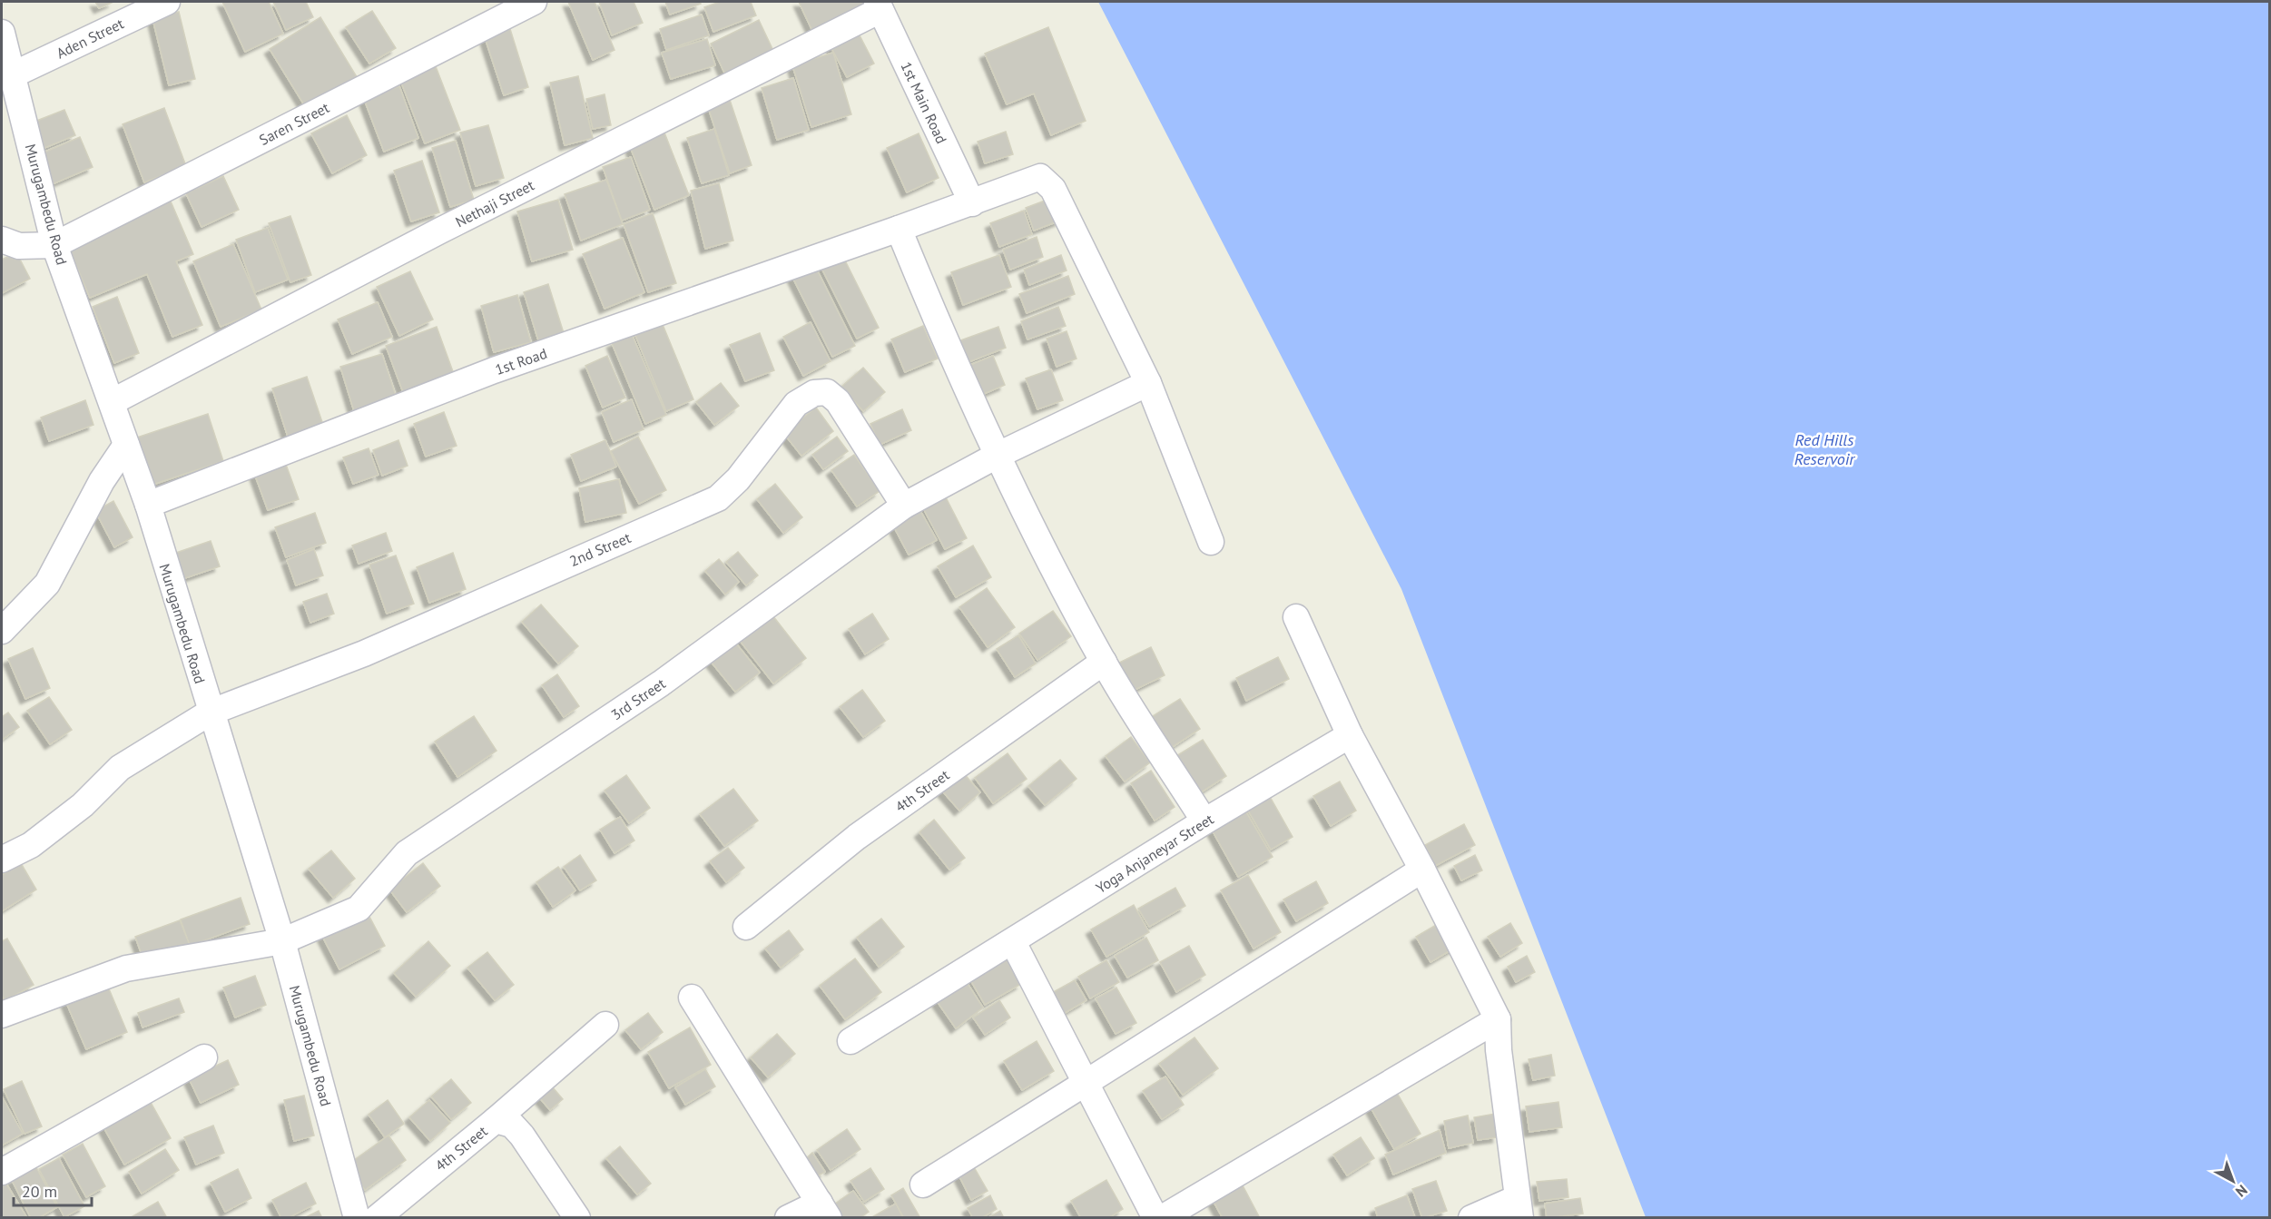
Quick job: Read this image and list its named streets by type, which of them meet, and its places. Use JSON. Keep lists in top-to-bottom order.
{
  "streets": {
    "street": [
      "Aden Street",
      "1st Main Road",
      "Saren Street",
      "Nethaji Street",
      "Murugambedu Road",
      "1st Road",
      "2nd Street",
      "3rd Street",
      "4th Street",
      "Yoga Anjaneyar Street"
    ]
  },
  "crossings": [
    ["Aden Street", "Murugambedu Road"],
    ["1st Main Road", "Nethaji Street"],
    ["1st Main Road", "1st Road"],
    ["Saren Street", "Murugambedu Road"],
    ["Nethaji Street", "Murugambedu Road"],
    ["Murugambedu Road", "1st Road"],
    ["Murugambedu Road", "2nd Street"],
    ["Murugambedu Road", "3rd Street"],
    ["1st Road", "3rd Street"],
    ["2nd Street", "3rd Street"]
  ],
  "water": ["Red Hills Reservoir"],
  "scale_bar": "20 m",
  "north": "bottom right"
}
